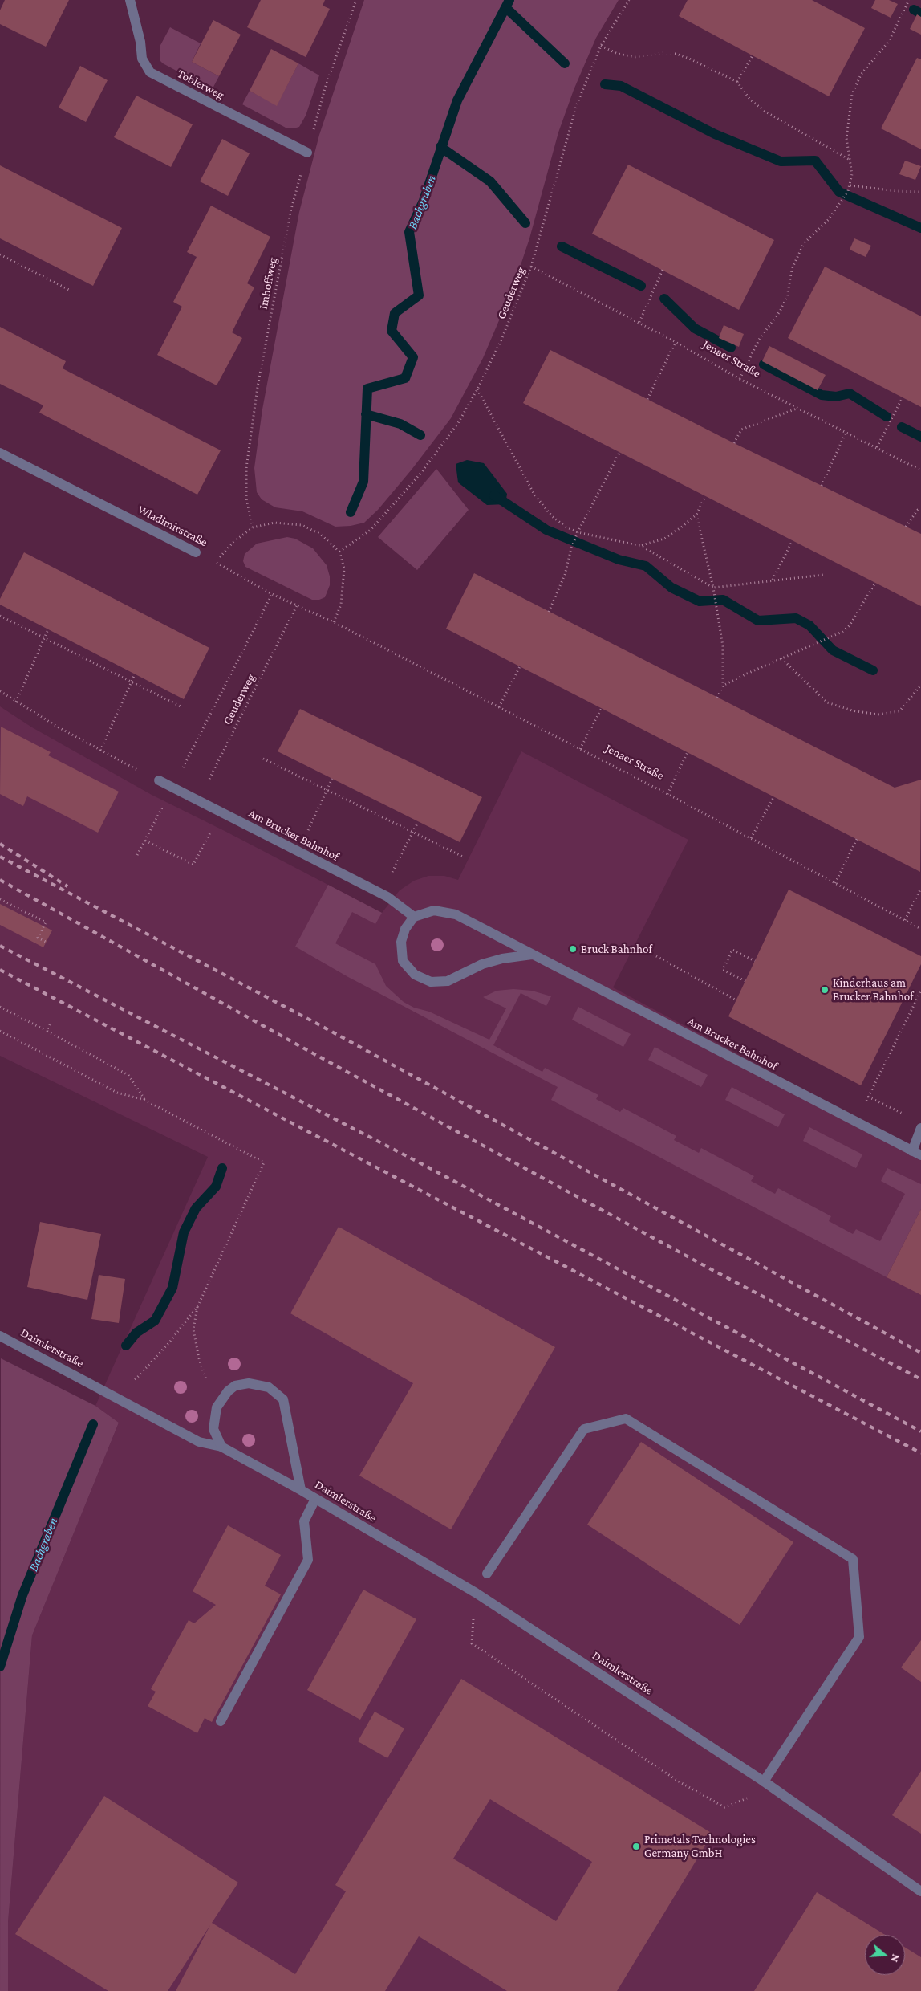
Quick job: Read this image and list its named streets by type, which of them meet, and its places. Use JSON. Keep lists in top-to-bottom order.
{
  "streets": {
    "street": [
      "Toblerweg",
      "Wladimirstraße",
      "Am Brucker Bahnhof",
      "Daimlerstraße"
    ],
    "path": ["Imhoffweg", "Geuderweg", "Jenaer Straße"]
  },
  "crossings": [
    ["Toblerweg", "Imhoffweg"],
    ["Imhoffweg", "Wladimirstraße"],
    ["Geuderweg", "Jenaer Straße"],
    ["Geuderweg", "Wladimirstraße"],
    ["Geuderweg", "Am Brucker Bahnhof"],
    ["Jenaer Straße", "Wladimirstraße"]
  ],
  "water": ["Bachgraben"],
  "places": ["Bruck Bahnhof", "Kinderhaus am Brucker Bahnhof", "Primetals Technologies Germany GmbH"],
  "north": "right"
}
